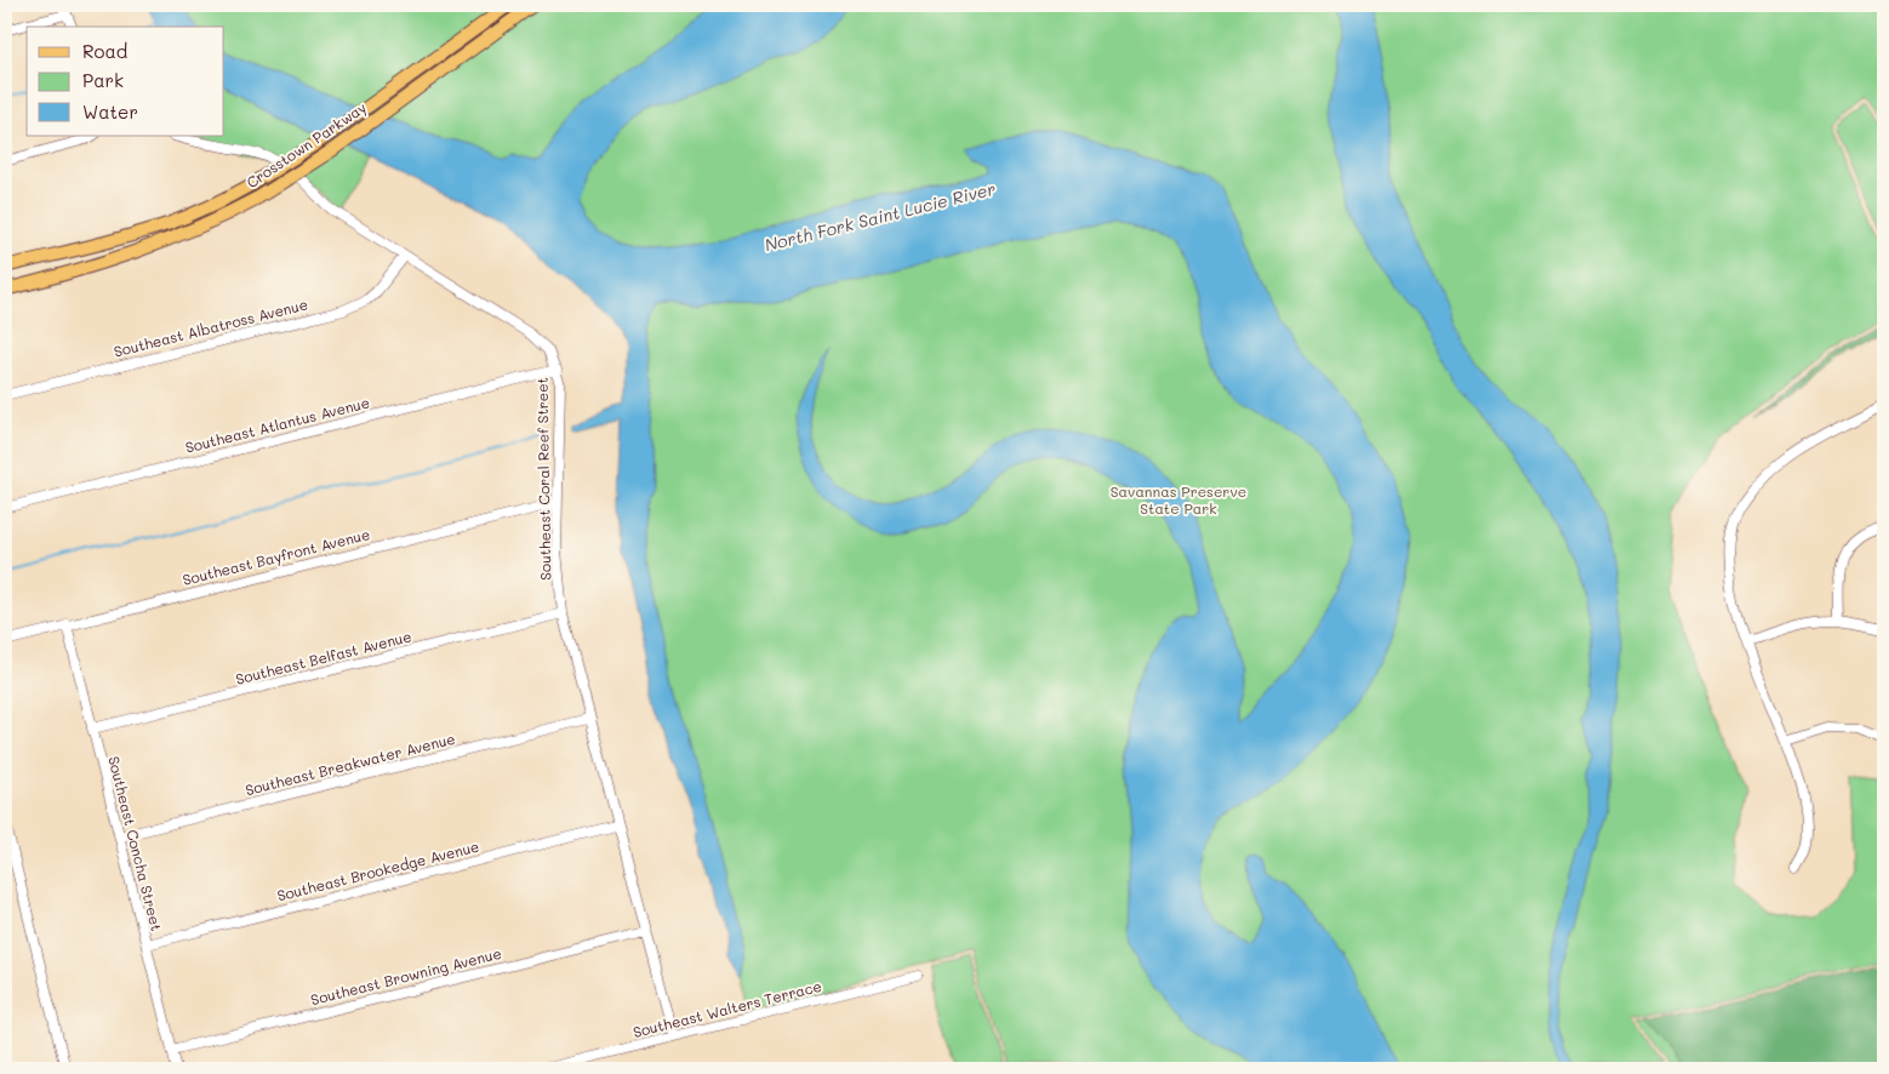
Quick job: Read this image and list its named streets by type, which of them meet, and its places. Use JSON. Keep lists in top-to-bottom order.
{
  "streets": {
    "main road": ["Crosstown Parkway"],
    "street": [
      "Southeast Albatross Avenue",
      "Southeast Atlantus Avenue",
      "Southeast Coral Reef Street",
      "Southeast Bayfront Avenue",
      "Southeast Belfast Avenue",
      "Southeast Breakwater Avenue",
      "Southeast Concha Street",
      "Southeast Brookedge Avenue",
      "Southeast Browning Avenue",
      "Southeast Walters Terrace"
    ]
  },
  "crossings": [
    ["Southeast Albatross Avenue", "Southeast Coral Reef Street"],
    ["Southeast Atlantus Avenue", "Southeast Coral Reef Street"],
    ["Southeast Coral Reef Street", "Southeast Bayfront Avenue"],
    ["Southeast Coral Reef Street", "Southeast Belfast Avenue"],
    ["Southeast Coral Reef Street", "Southeast Breakwater Avenue"],
    ["Southeast Coral Reef Street", "Southeast Brookedge Avenue"],
    ["Southeast Coral Reef Street", "Southeast Browning Avenue"],
    ["Southeast Coral Reef Street", "Southeast Walters Terrace"],
    ["Southeast Bayfront Avenue", "Southeast Concha Street"],
    ["Southeast Belfast Avenue", "Southeast Concha Street"],
    ["Southeast Breakwater Avenue", "Southeast Concha Street"],
    ["Southeast Concha Street", "Southeast Brookedge Avenue"],
    ["Southeast Concha Street", "Southeast Browning Avenue"]
  ],
  "water": ["North Fork Saint Lucie River"],
  "parks": ["Savannas Preserve State Park"],
  "legend": ["Road", "Park", "Water"]
}
